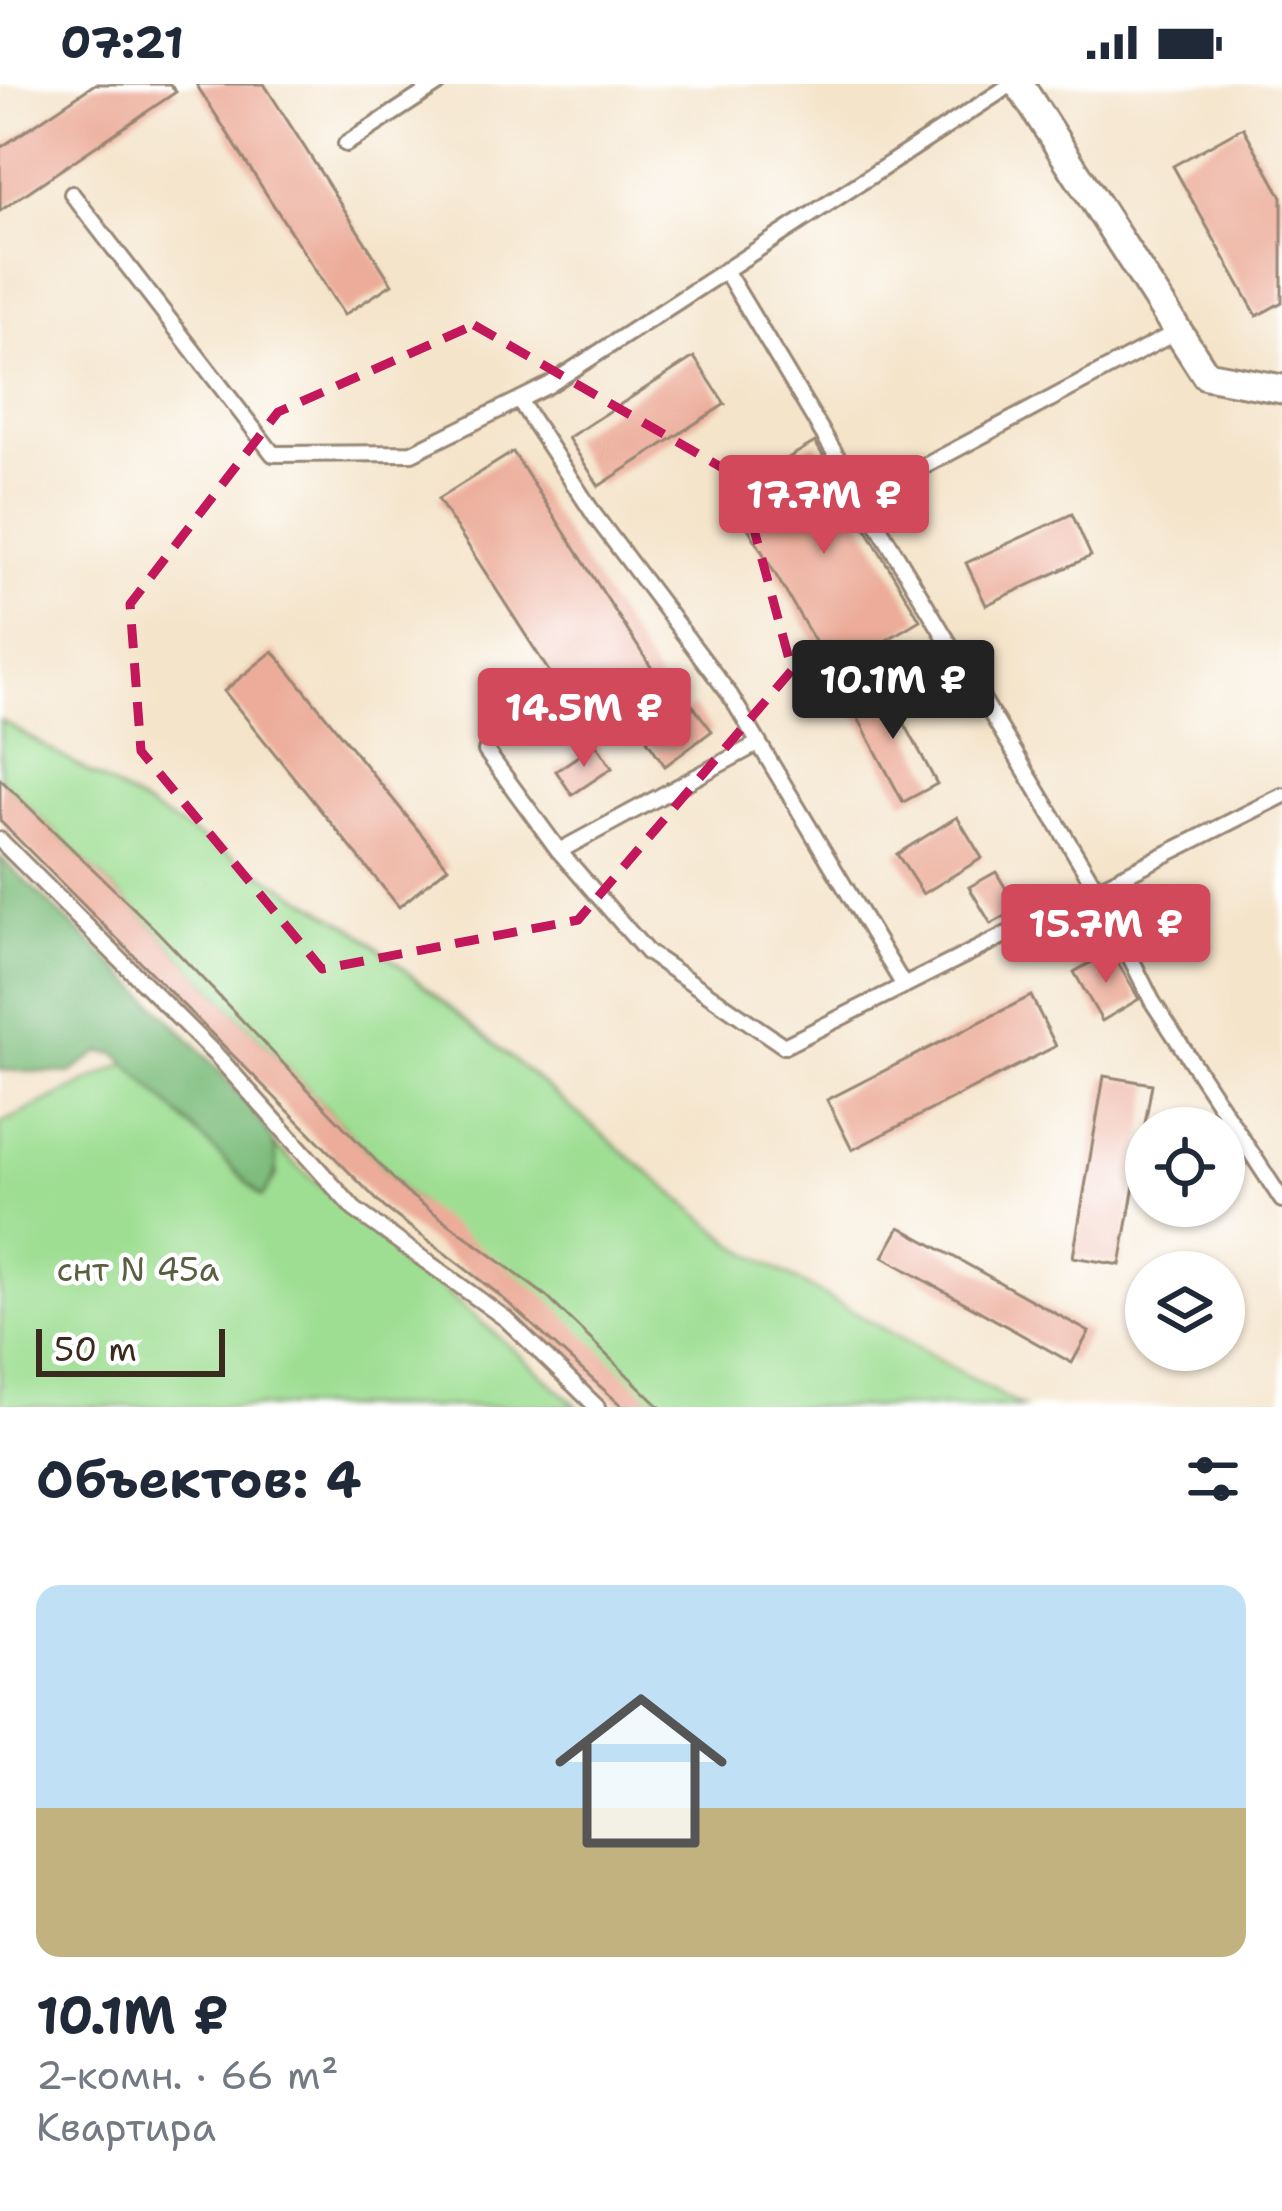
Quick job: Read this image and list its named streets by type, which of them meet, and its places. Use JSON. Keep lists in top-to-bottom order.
{
  "parks": ["снт N 45а"],
  "scale_bar": "50 m",
  "page": {
    "status": "07:21",
    "price": [
      "17.7M ₽",
      "10.1M ₽",
      "14.5M ₽",
      "15.7M ₽"
    ],
    "scale": "50 m",
    "heading": "Объектов: 4",
    "list": [
      {
        "name": "10.1M ₽",
        "note": "2-комн. · 66 m² · Квартира"
      }
    ]
  }
}
